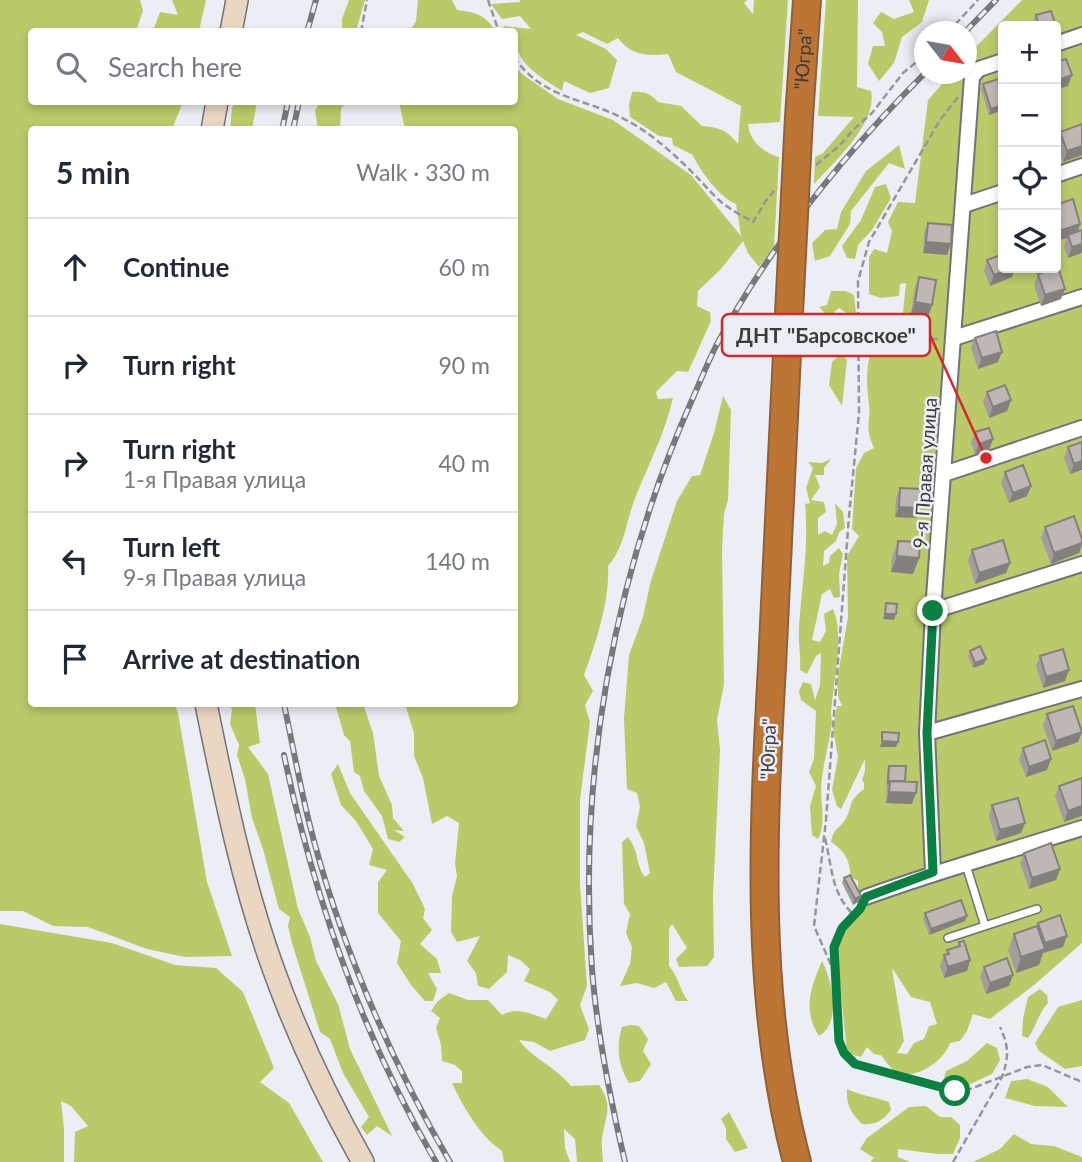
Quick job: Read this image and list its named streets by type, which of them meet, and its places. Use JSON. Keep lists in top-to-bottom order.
{
  "streets": {
    "highway": ["\"Югра\""],
    "street": ["9-я Правая улица"]
  },
  "places": ["ДНТ \"Барсовское\""],
  "north": "bottom right",
  "page": {
    "map_buttons": ["+", "−"],
    "search": "Search here",
    "heading": ["5 min", "Walk · 330 m"],
    "list": [
      ["Continue", "60 m"],
      ["Turn right", "90 m"],
      ["Turn right", "1-я Правая улица", "40 m"],
      ["Turn left", "9-я Правая улица", "140 m"],
      "Arrive at destination"
    ]
  }
}
